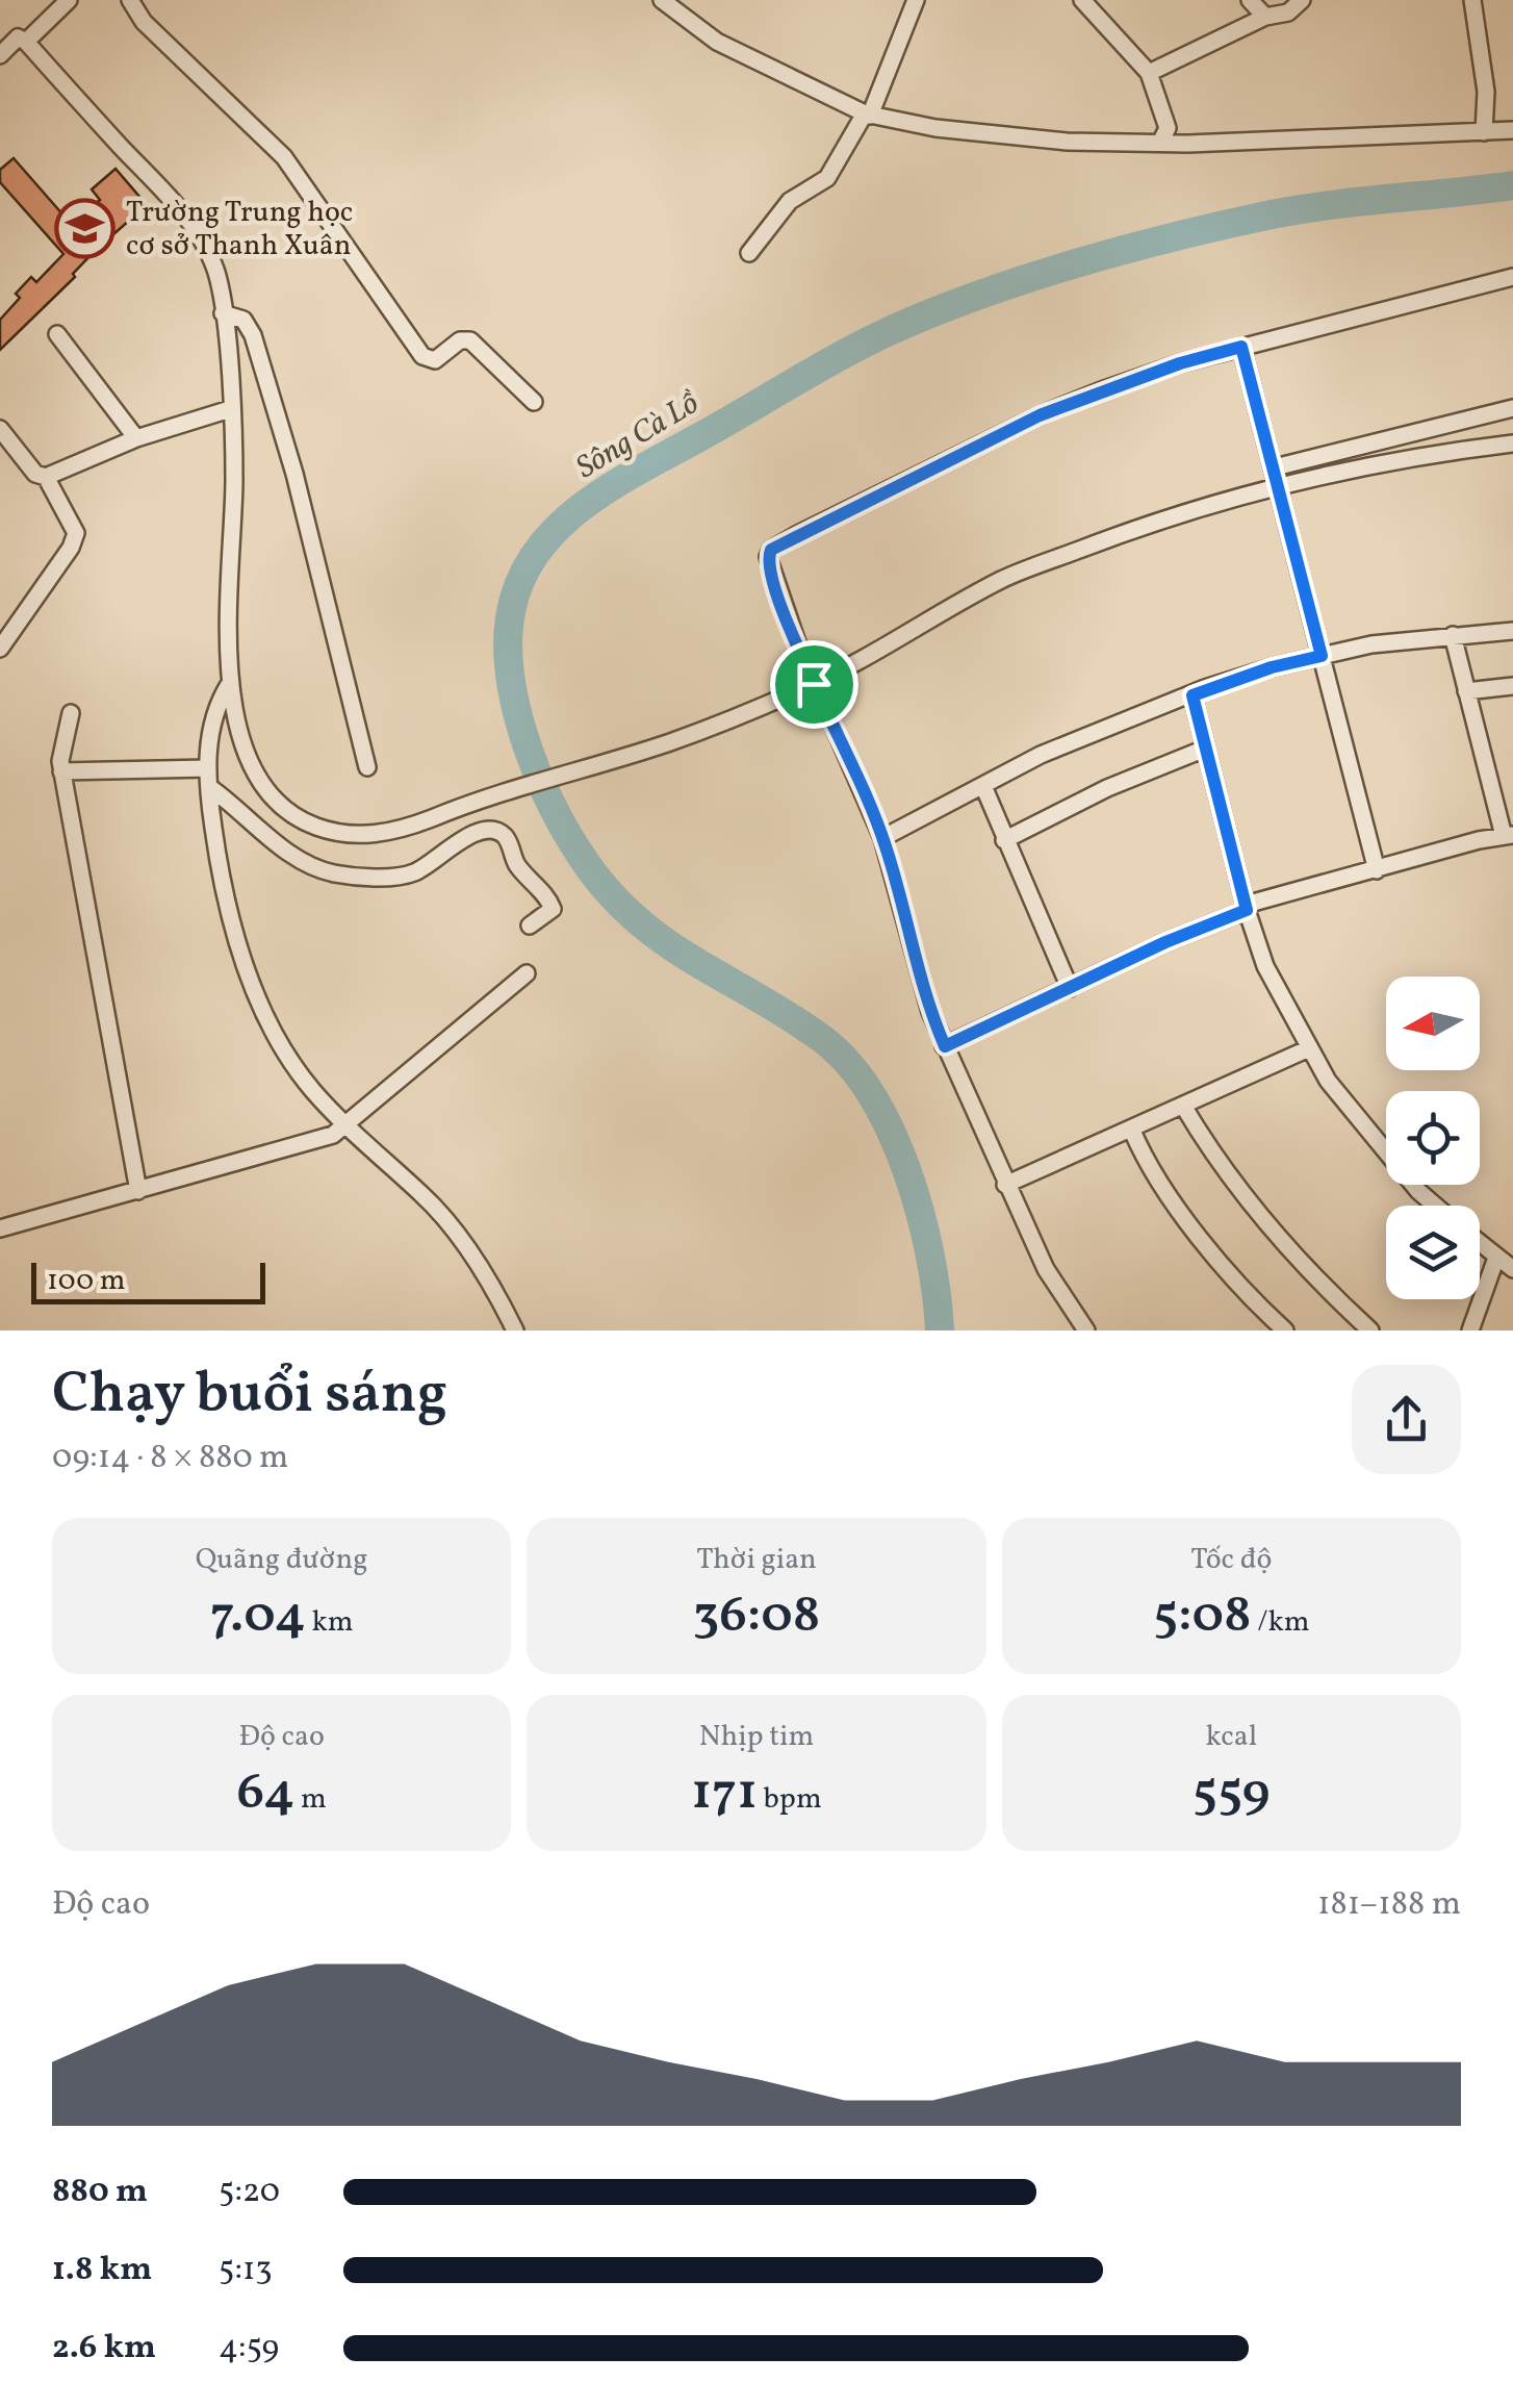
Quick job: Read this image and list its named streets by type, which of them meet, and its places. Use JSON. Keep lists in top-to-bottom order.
{
  "water": ["Sông Cà Lồ"],
  "places": {
    "school or university": ["Trường Trung học cơ sở Thanh Xuân"]
  },
  "scale_bar": "100 m",
  "north": "left",
  "page": {
    "scale": "100 m",
    "heading": ["Chạy buổi sáng", "09:14 · 8 × 880 m"],
    "stats": [
      ["Quãng đường", "7.04 km"],
      ["Thời gian", "36:08"],
      ["Tốc độ", "5:08 /km"],
      ["Độ cao", "64 m"],
      ["Nhịp tim", "171 bpm"],
      ["kcal", "559"]
    ],
    "chart": ["Độ cao", "181–188 m"],
    "list": [
      {
        "name": "880 m",
        "note": "5:20"
      },
      {
        "name": "1.8 km",
        "note": "5:13"
      },
      {
        "name": "2.6 km",
        "note": "4:59"
      }
    ]
  }
}
